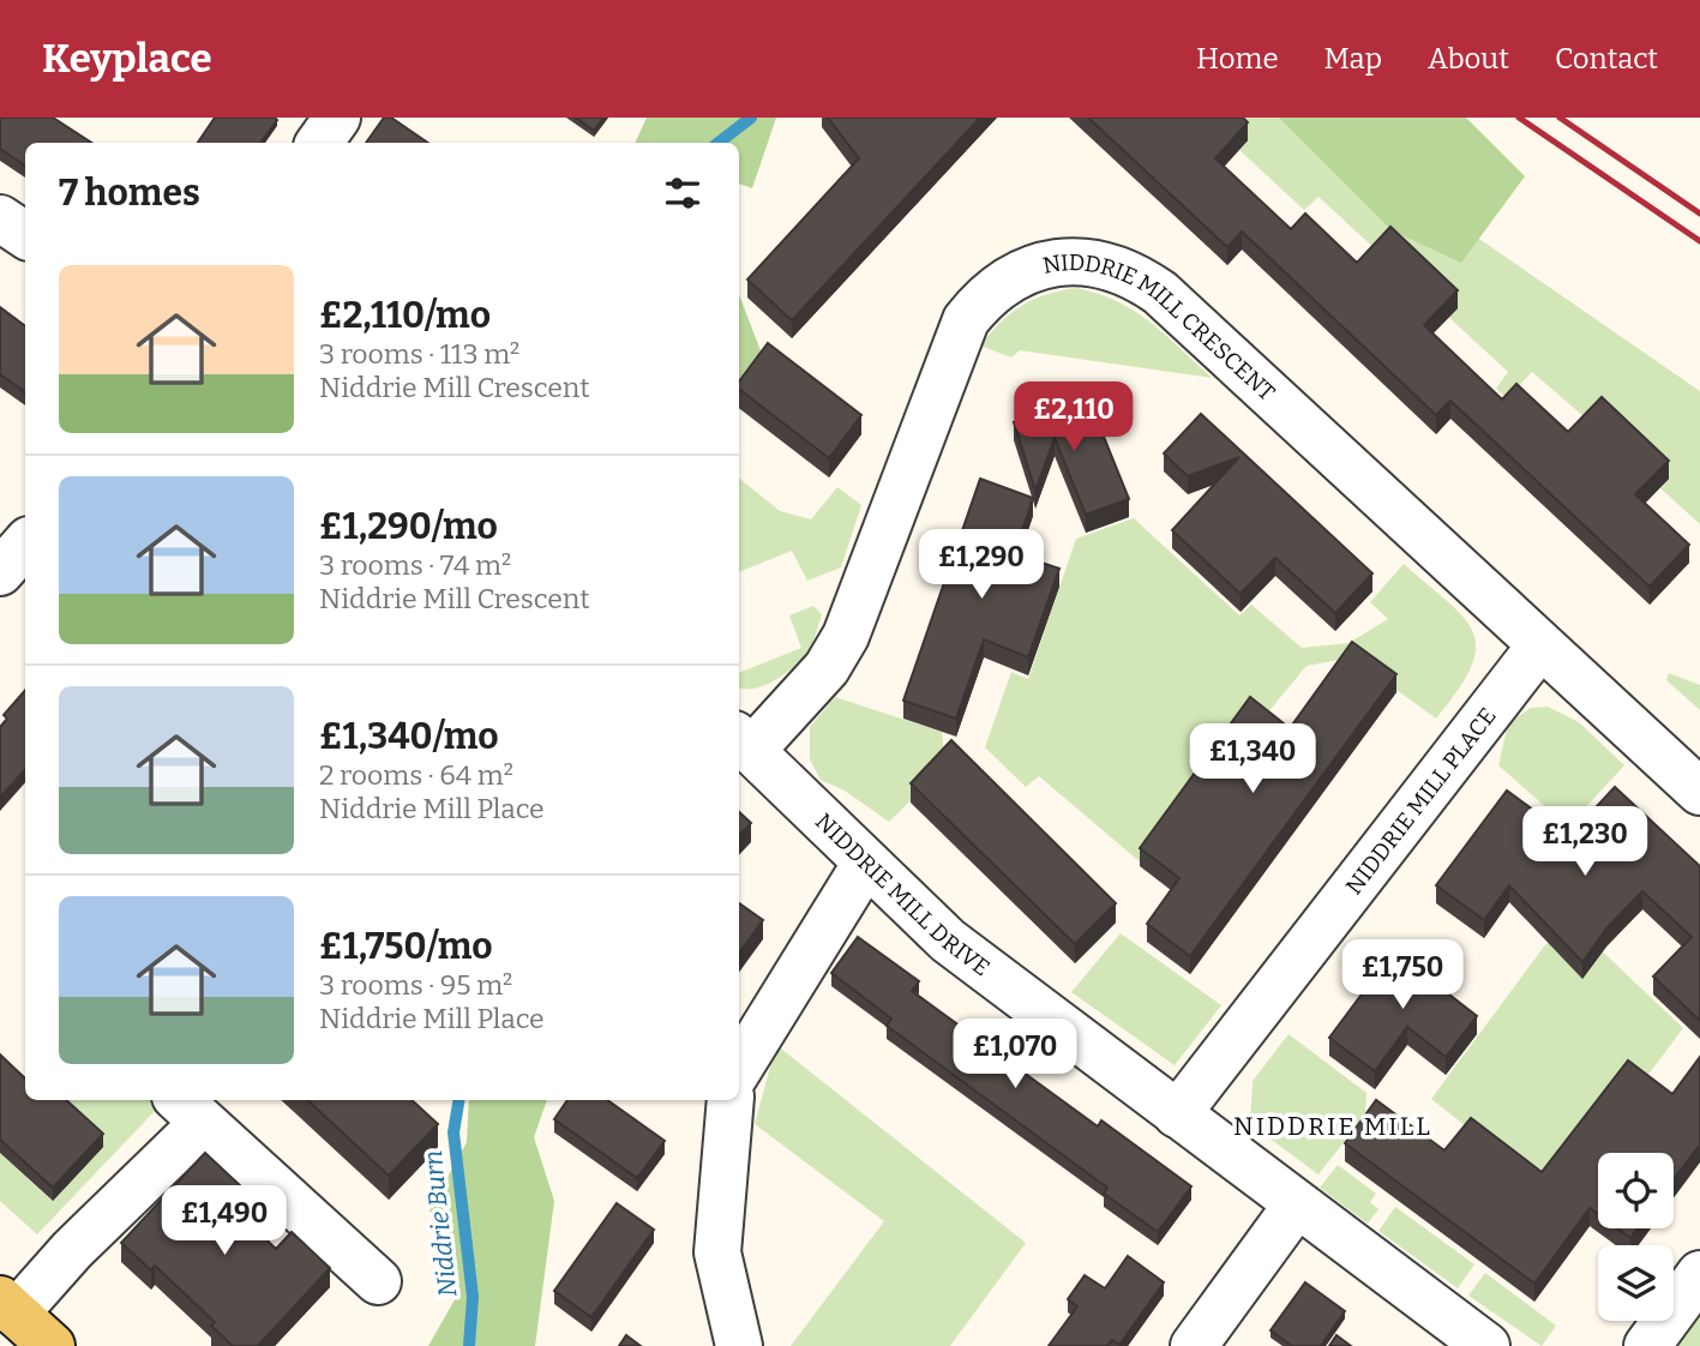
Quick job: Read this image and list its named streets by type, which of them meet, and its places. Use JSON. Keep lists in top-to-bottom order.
{
  "streets": {
    "street": ["NIDDRIE MILL CRESCENT", "NIDDRIE MILL PLACE", "NIDDRIE MILL DRIVE"]
  },
  "crossings": [
    ["NIDDRIE MILL CRESCENT", "NIDDRIE MILL PLACE"],
    ["NIDDRIE MILL CRESCENT", "NIDDRIE MILL DRIVE"],
    ["NIDDRIE MILL PLACE", "NIDDRIE MILL DRIVE"]
  ],
  "districts": ["NIDDRIE MILL"],
  "water": ["Niddrie Burn"],
  "page": {
    "header": "Keyplace",
    "nav": [
      "Home",
      "Map",
      "About",
      "Contact"
    ],
    "heading": "7 homes",
    "list": [
      {
        "name": "£2,110/mo",
        "note": "3 rooms · 113 m² · Niddrie Mill Crescent"
      },
      {
        "name": "£1,290/mo",
        "note": "3 rooms · 74 m² · Niddrie Mill Crescent"
      },
      {
        "name": "£1,340/mo",
        "note": "2 rooms · 64 m² · Niddrie Mill Place"
      },
      {
        "name": "£1,750/mo",
        "note": "3 rooms · 95 m² · Niddrie Mill Place"
      }
    ],
    "price": [
      "£2,110",
      "£1,290",
      "£1,340",
      "£1,230",
      "£1,750",
      "£1,070",
      "£1,490"
    ]
  }
}
